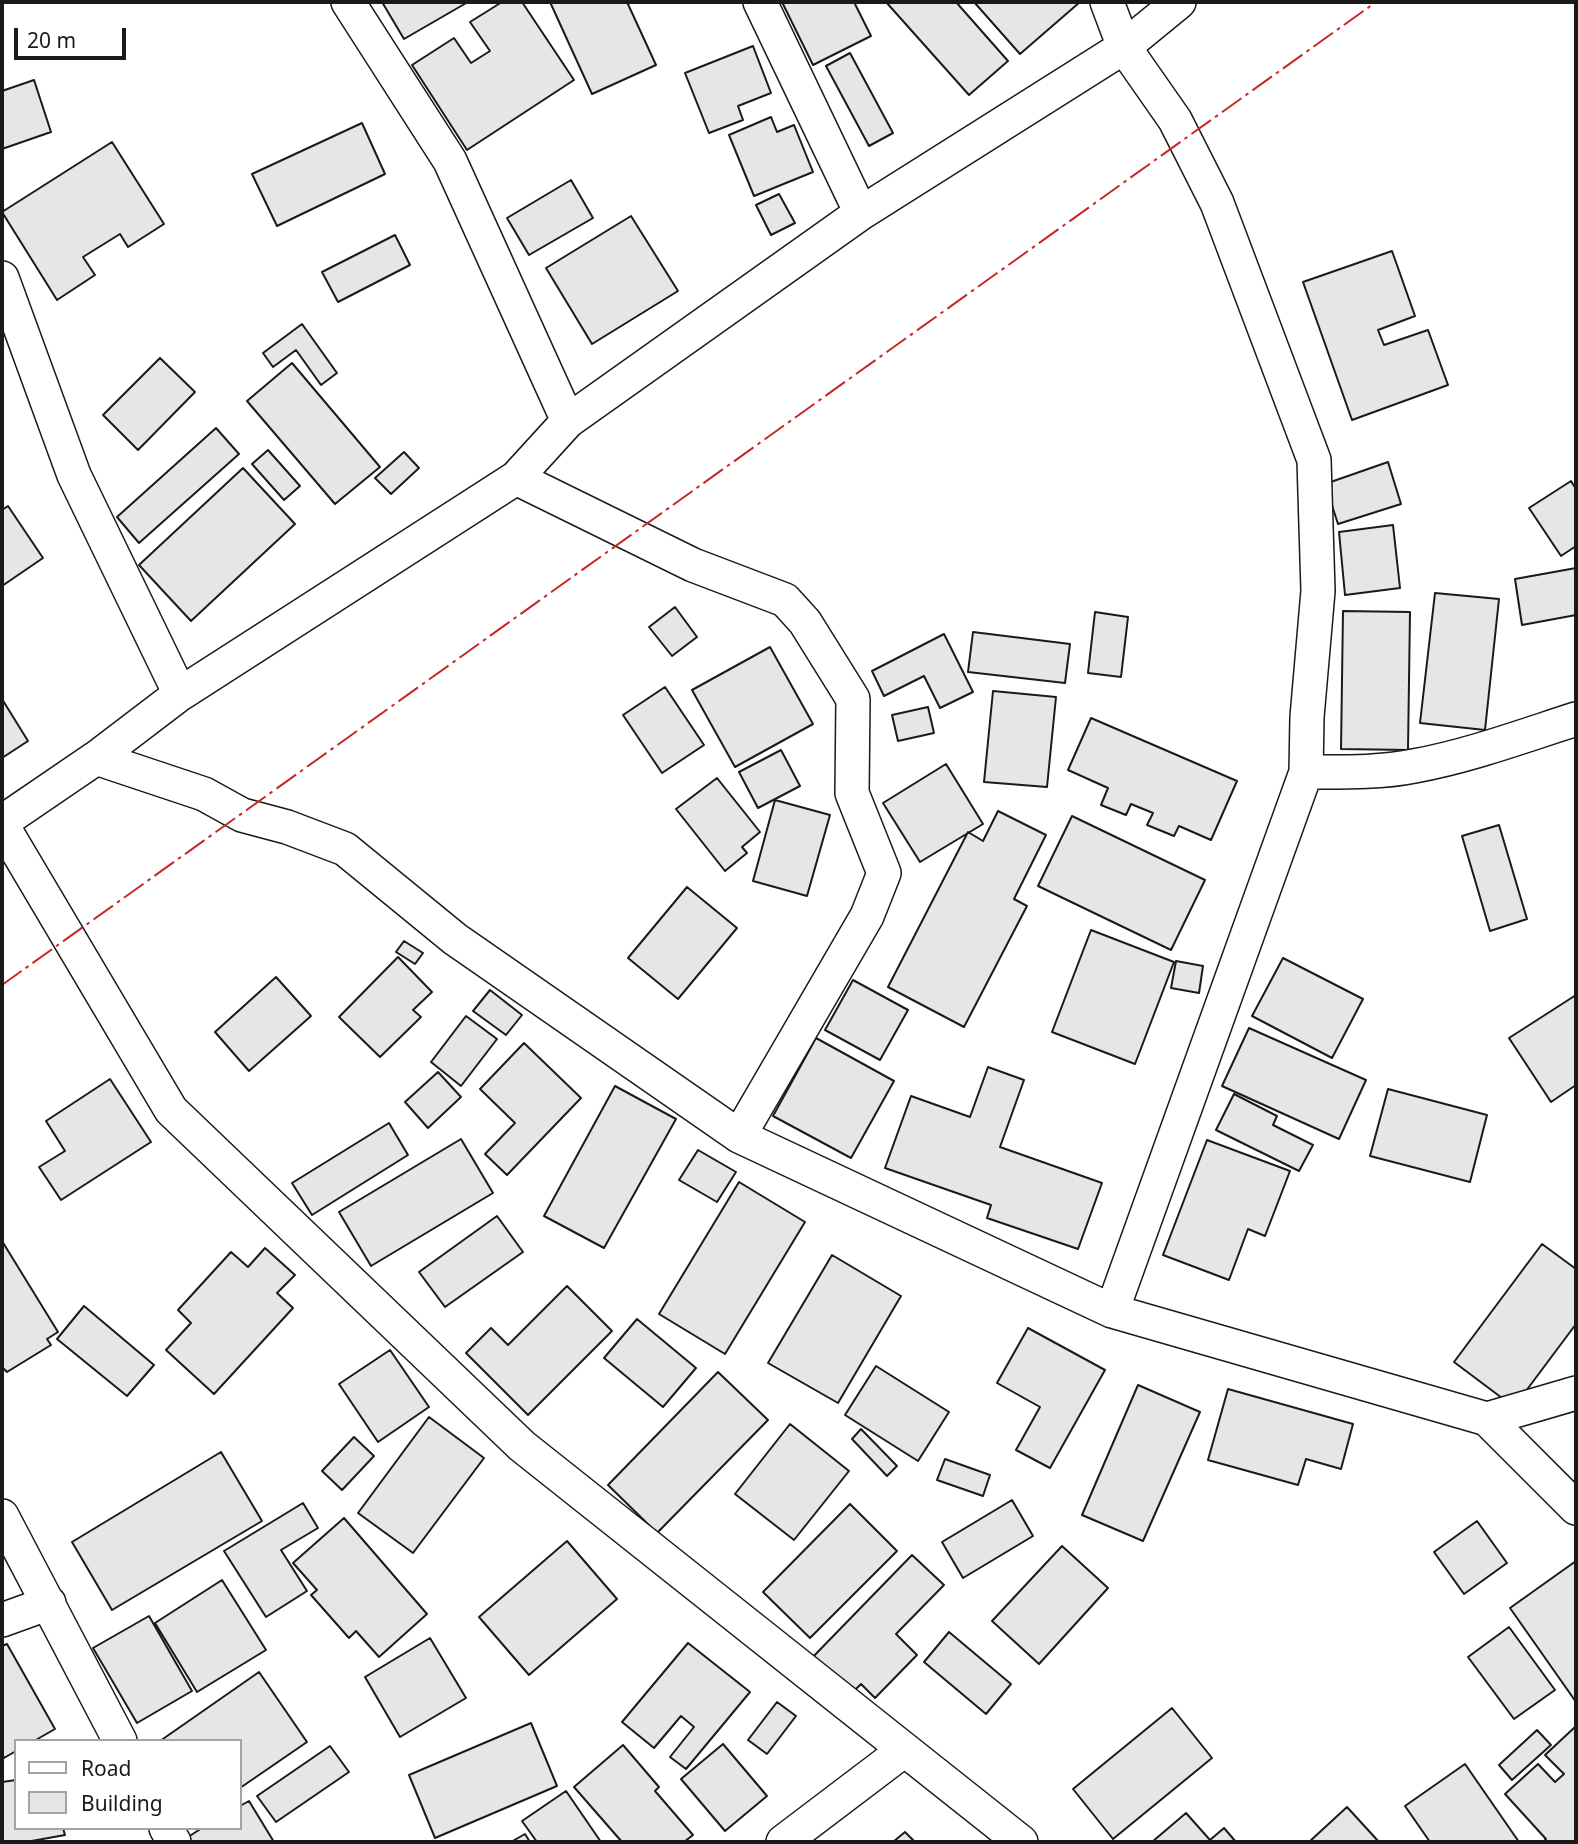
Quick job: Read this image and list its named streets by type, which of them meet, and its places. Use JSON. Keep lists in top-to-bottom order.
{
  "legend": ["Road", "Building"],
  "scale_bar": "20 m"
}
